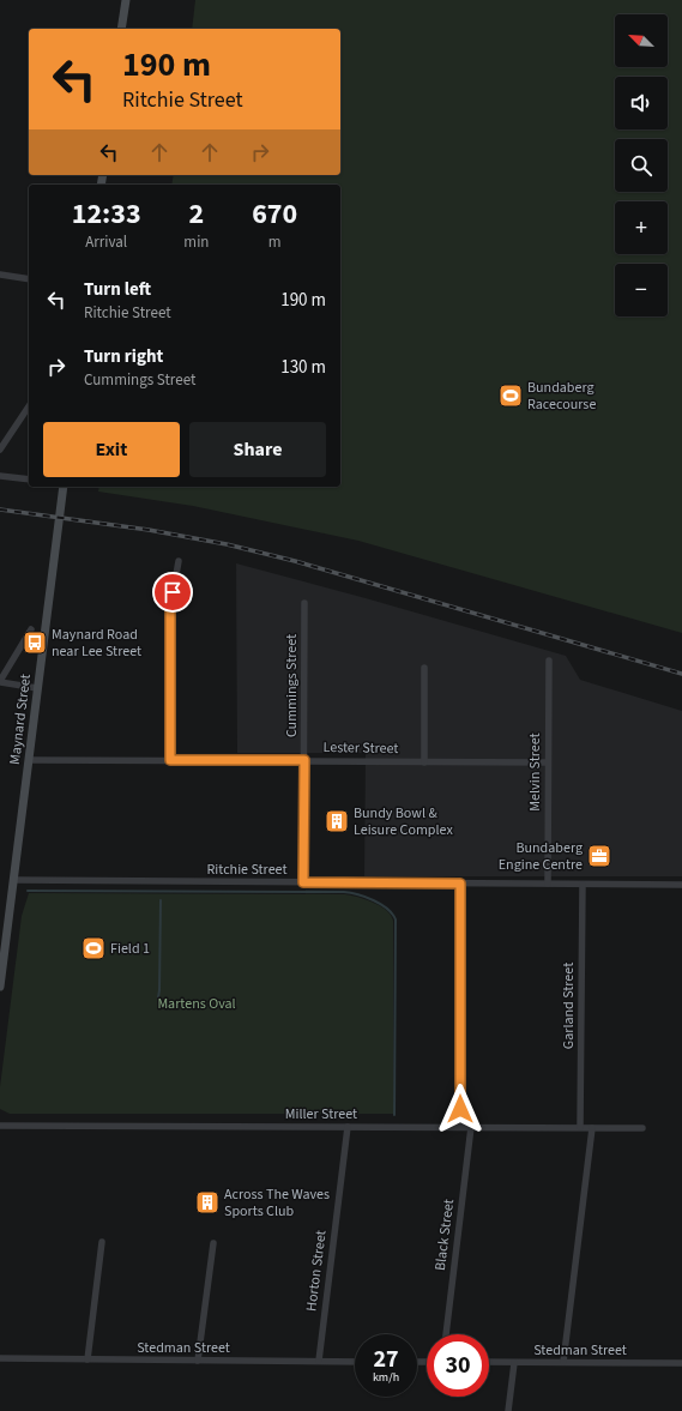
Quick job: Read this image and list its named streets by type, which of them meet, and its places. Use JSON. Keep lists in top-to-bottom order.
{
  "streets": {
    "street": [
      "Cummings Street",
      "Maynard Street",
      "Lester Street",
      "Melvin Street",
      "Ritchie Street",
      "Garland Street",
      "Miller Street",
      "Black Street",
      "Horton Street",
      "Stedman Street"
    ]
  },
  "crossings": [
    ["Cummings Street", "Lester Street"],
    ["Cummings Street", "Ritchie Street"],
    ["Maynard Street", "Lester Street"],
    ["Maynard Street", "Ritchie Street"],
    ["Lester Street", "Melvin Street"],
    ["Melvin Street", "Ritchie Street"],
    ["Ritchie Street", "Garland Street"],
    ["Garland Street", "Miller Street"],
    ["Miller Street", "Black Street"],
    ["Miller Street", "Horton Street"],
    ["Horton Street", "Stedman Street"]
  ],
  "parks": ["Martens Oval"],
  "places": {
    "sports": ["Bundaberg Racecourse", "Field 1"],
    "bus stop": ["Maynard Road near Lee Street"],
    "building": ["Bundy Bowl & Leisure Complex", "Across The Waves Sports Club"],
    "office": ["Bundaberg Engine Centre"]
  },
  "north": "top left",
  "page": {
    "map_buttons": ["+", "−"],
    "turn": ["190 m", "Ritchie Street"],
    "eta": [
      "12:33",
      "Arrival",
      "2",
      "min",
      "670",
      "m"
    ],
    "list": [
      {
        "name": "Turn left",
        "note": "Ritchie Street",
        "value": "190 m"
      },
      {
        "name": "Turn right",
        "note": "Cummings Street",
        "value": "130 m"
      }
    ],
    "buttons": ["Exit", "Share"],
    "speed": "27 km/h",
    "limit": "30"
  }
}
